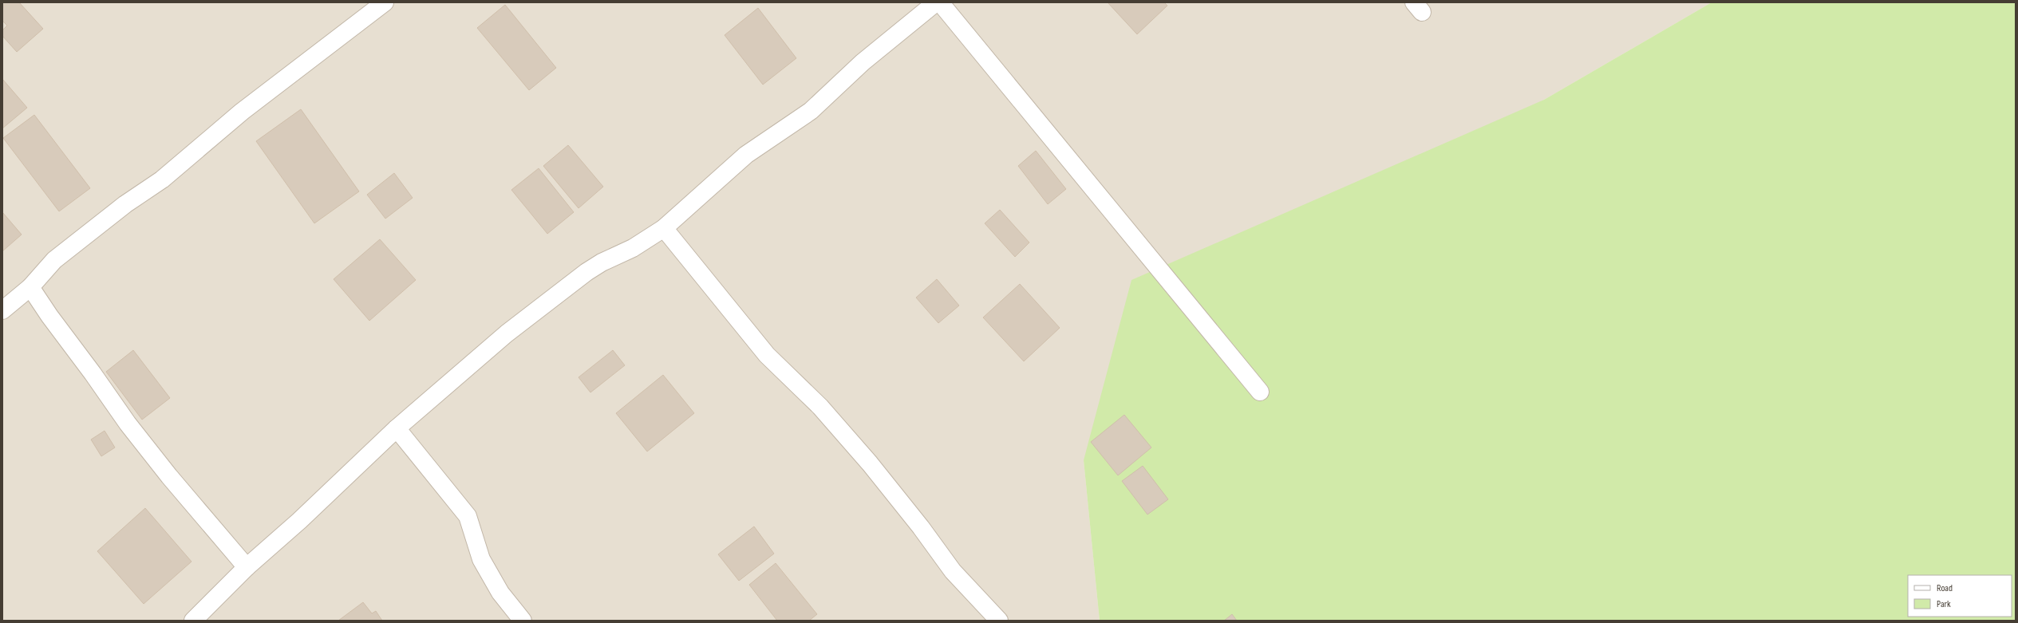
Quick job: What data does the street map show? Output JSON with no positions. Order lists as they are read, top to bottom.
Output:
{
  "legend": ["Road", "Park"]
}
